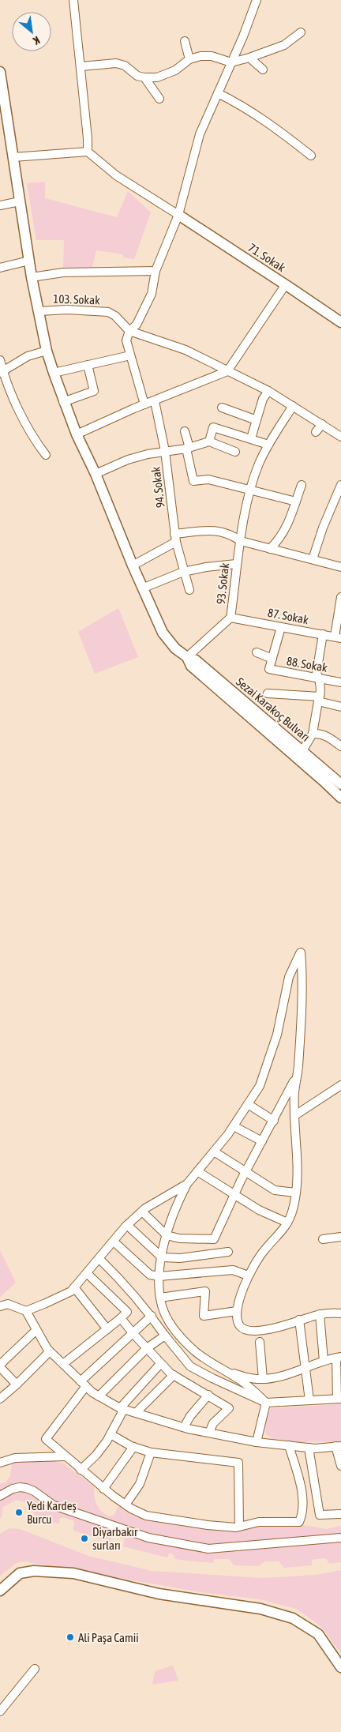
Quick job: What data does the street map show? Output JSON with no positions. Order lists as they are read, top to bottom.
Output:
{
  "streets": {
    "street": [
      "71. Sokak",
      "103. Sokak",
      "94. Sokak",
      "93. Sokak",
      "87. Sokak",
      "88. Sokak",
      "Sezai Karakoç Bulvarı"
    ]
  },
  "crossings": [
    ["93. Sokak", "87. Sokak"],
    ["93. Sokak", "Sezai Karakoç Bulvarı"]
  ],
  "places": ["Yedi Kardeş Burcu", "Diyarbakır surları", "Ali Paşa Camii"],
  "north": "bottom right"
}
